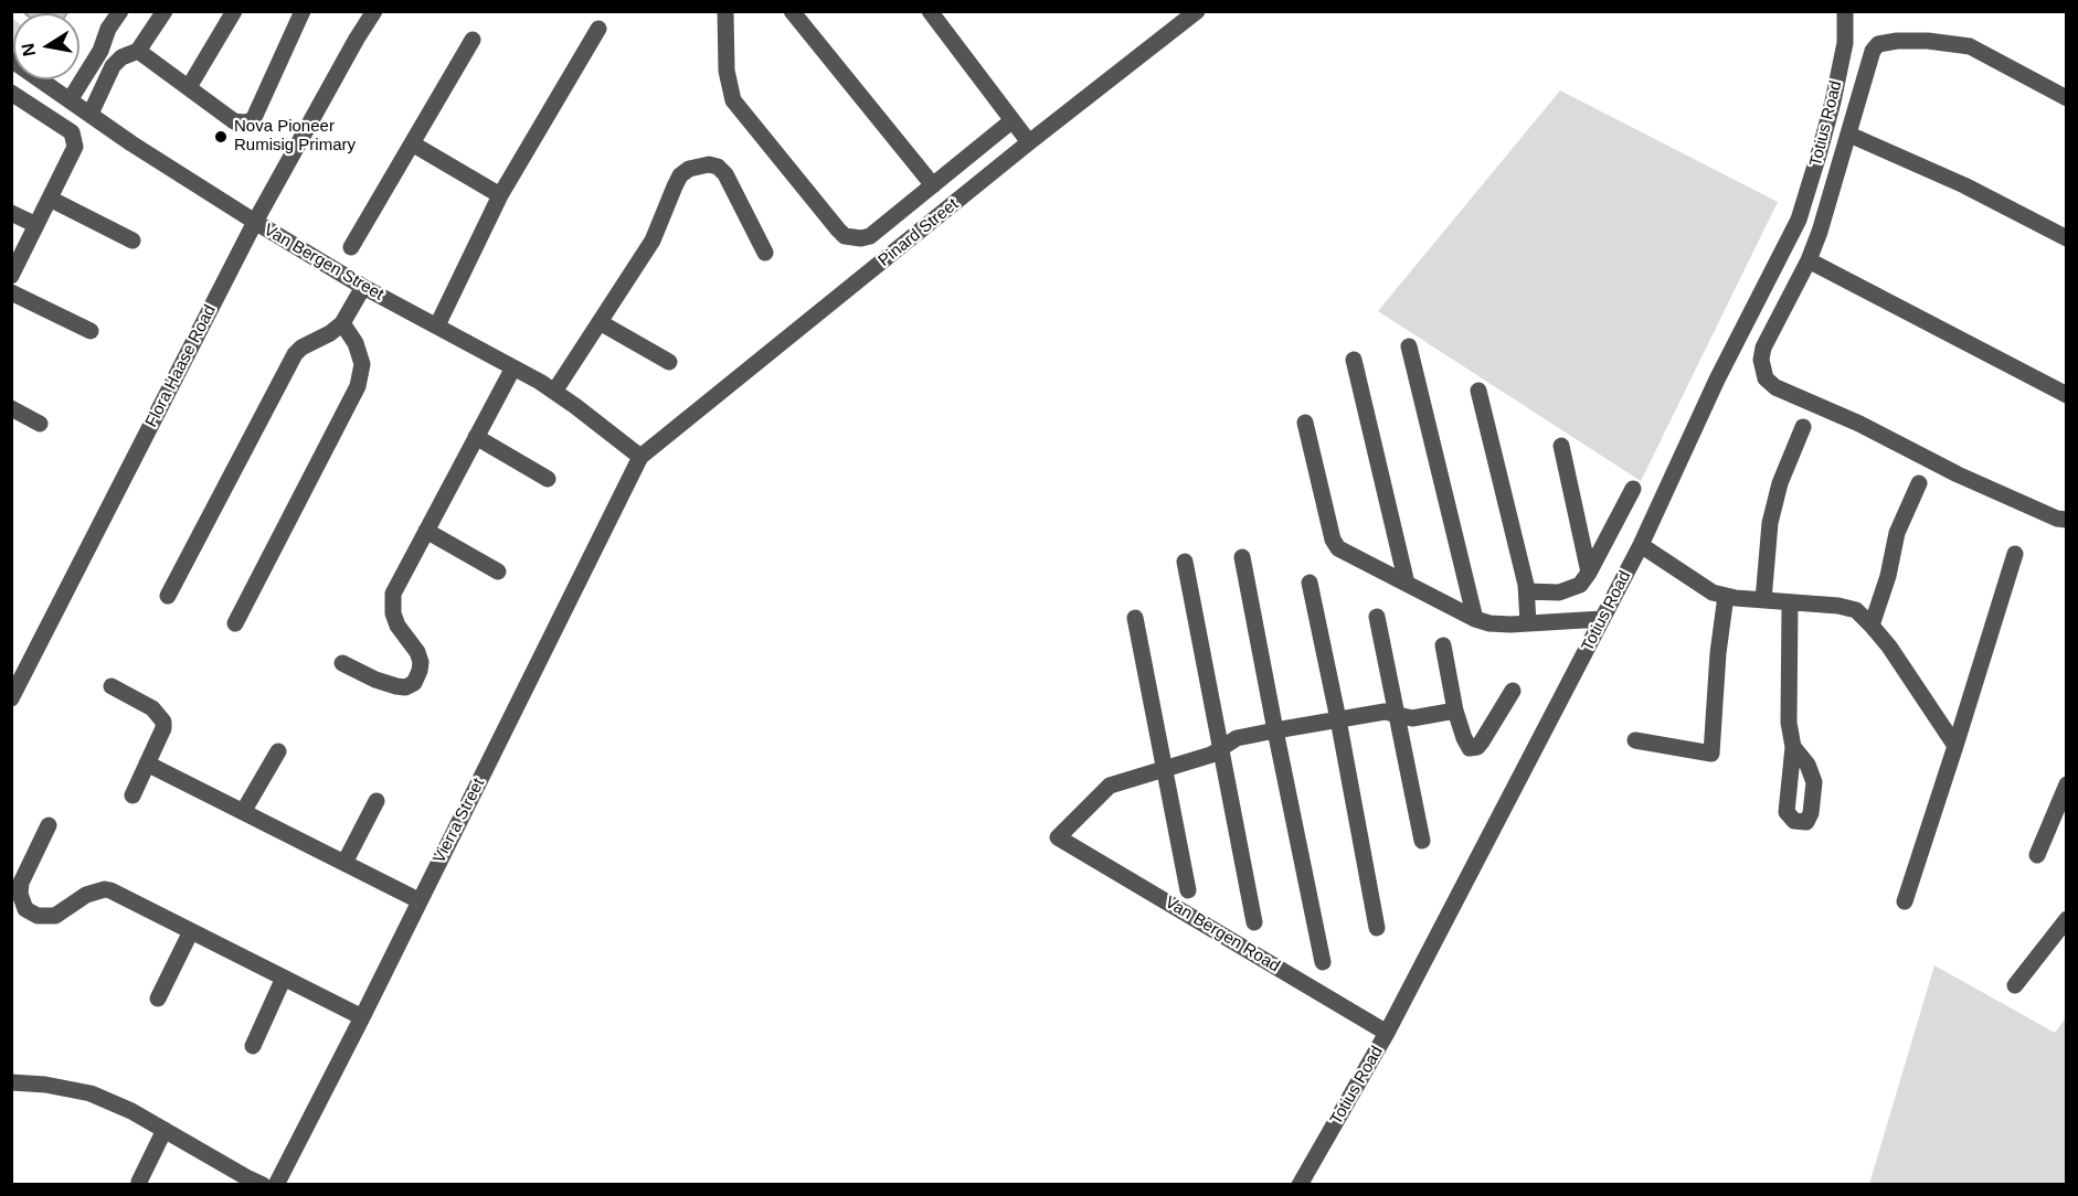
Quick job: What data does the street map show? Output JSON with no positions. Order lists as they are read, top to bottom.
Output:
{
  "streets": {
    "street": [
      "Totius Road",
      "Pinard Street",
      "Van Bergen Street",
      "Flora Haase Road",
      "Vierra Street",
      "Van Bergen Road"
    ]
  },
  "crossings": [
    ["Totius Road", "Van Bergen Road"],
    ["Pinard Street", "Van Bergen Street"],
    ["Pinard Street", "Vierra Street"],
    ["Van Bergen Street", "Flora Haase Road"],
    ["Van Bergen Street", "Vierra Street"]
  ],
  "places": ["Nova Pioneer Rumisig Primary"],
  "north": "left"
}
